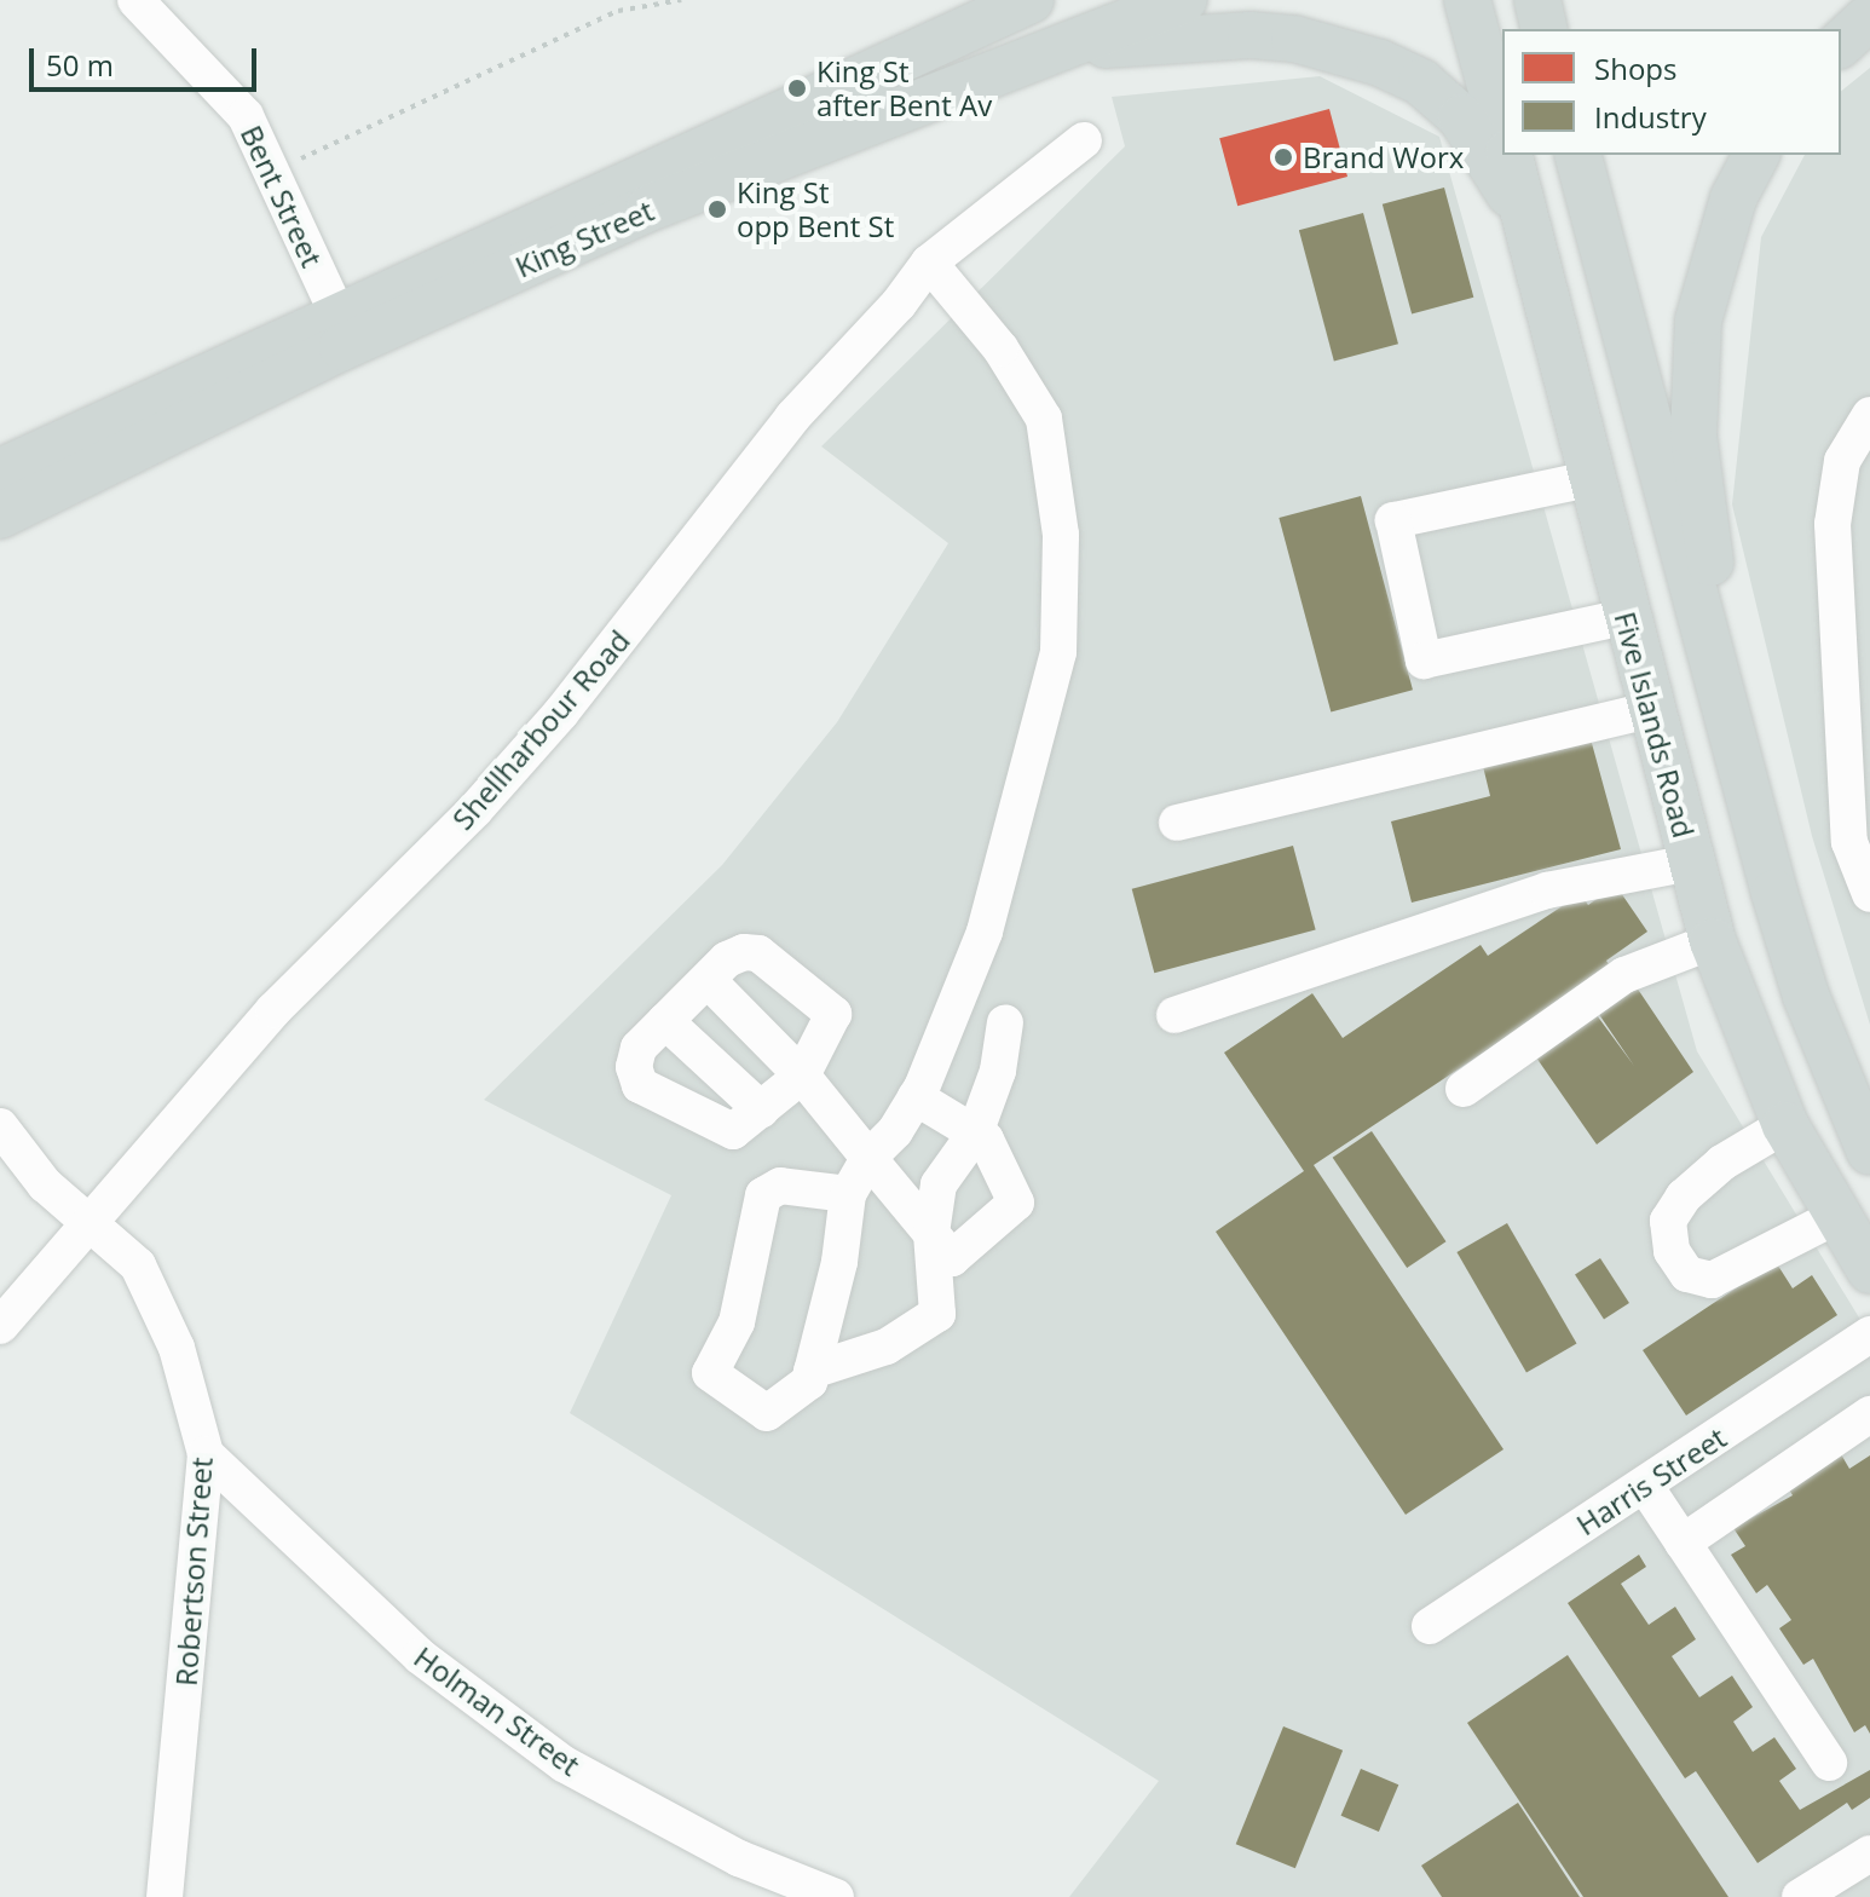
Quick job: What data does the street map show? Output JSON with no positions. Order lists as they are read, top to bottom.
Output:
{
  "streets": {
    "main road": ["King Street", "Five Islands Road"],
    "street": [
      "Bent Street",
      "Shellharbour Road",
      "Harris Street",
      "Robertson Street",
      "Holman Street"
    ]
  },
  "crossings": [
    ["Bent Street", "King Street"],
    ["Shellharbour Road", "Robertson Street"],
    ["Robertson Street", "Holman Street"]
  ],
  "places": ["King St after Bent Av", "Brand Worx", "King St opp Bent St"],
  "legend": ["Shops", "Industry"],
  "scale_bar": "50 m"
}
